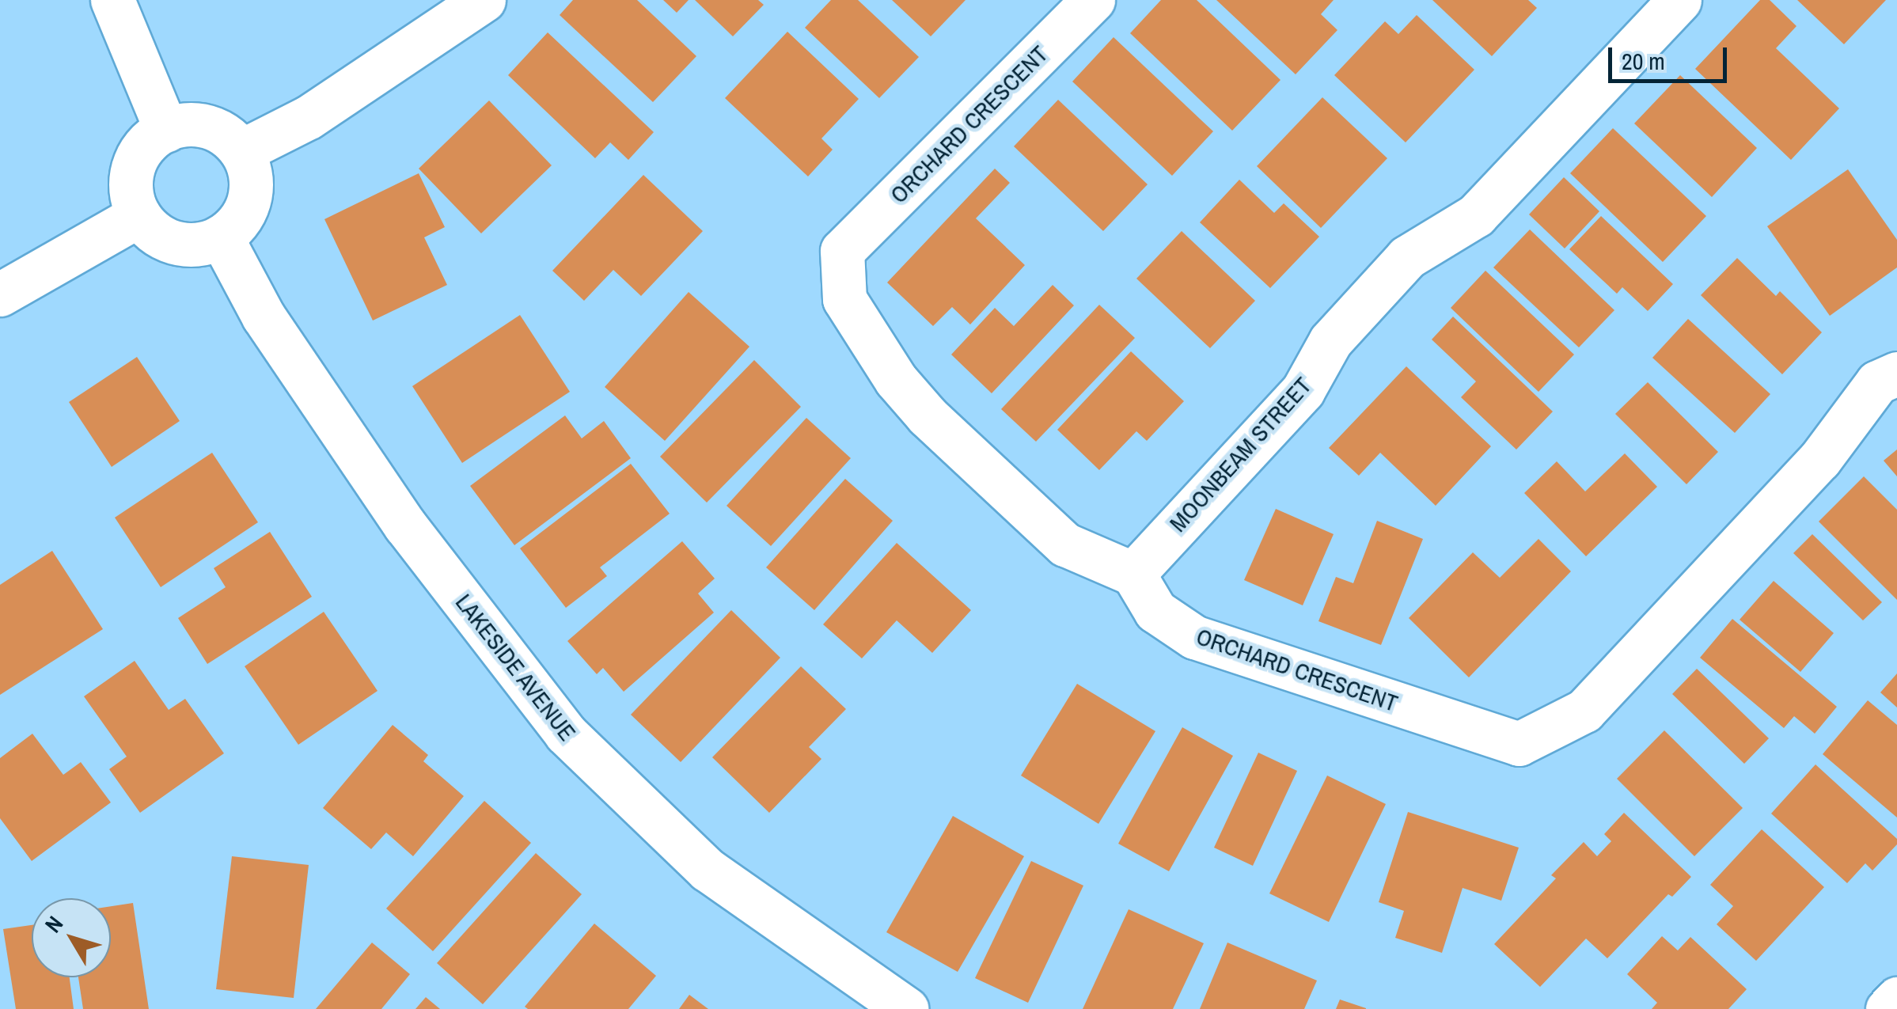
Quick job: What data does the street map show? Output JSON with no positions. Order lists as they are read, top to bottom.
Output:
{
  "streets": {
    "street": ["ORCHARD CRESCENT", "MOONBEAM STREET", "LAKESIDE AVENUE"]
  },
  "crossings": [
    ["ORCHARD CRESCENT", "MOONBEAM STREET"]
  ],
  "scale_bar": "20 m",
  "north": "top left"
}
